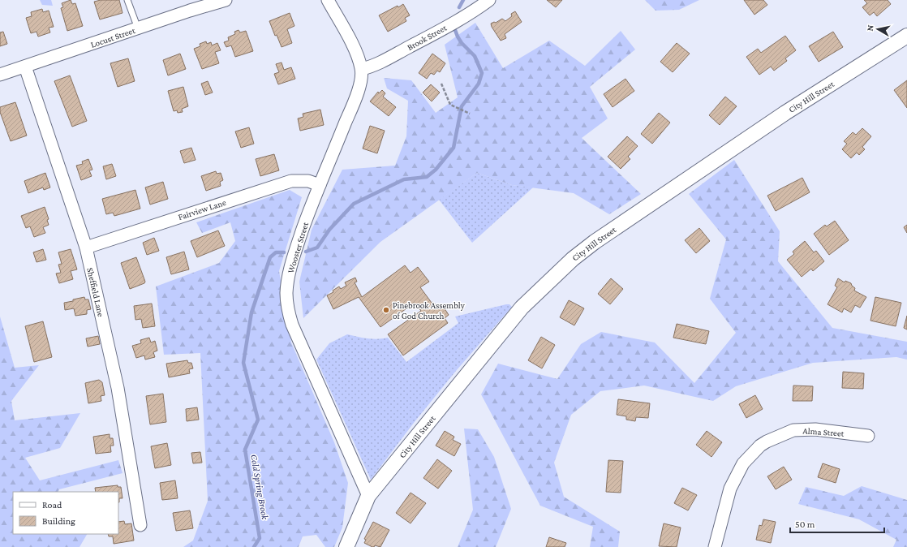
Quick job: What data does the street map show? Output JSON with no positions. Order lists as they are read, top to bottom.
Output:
{
  "streets": {
    "street": [
      "Locust Street",
      "Brook Street",
      "City Hill Street",
      "Fairview Lane",
      "Wooster Street",
      "Sheffield Lane",
      "Alma Street"
    ]
  },
  "crossings": [
    ["Locust Street", "Sheffield Lane"],
    ["Brook Street", "Wooster Street"],
    ["City Hill Street", "Wooster Street"],
    ["Fairview Lane", "Wooster Street"],
    ["Fairview Lane", "Sheffield Lane"]
  ],
  "water": ["Cold Spring Brook"],
  "places": ["Pinebrook Assembly of God Church"],
  "legend": ["Road", "Building"],
  "scale_bar": "50 m",
  "north": "left"
}
